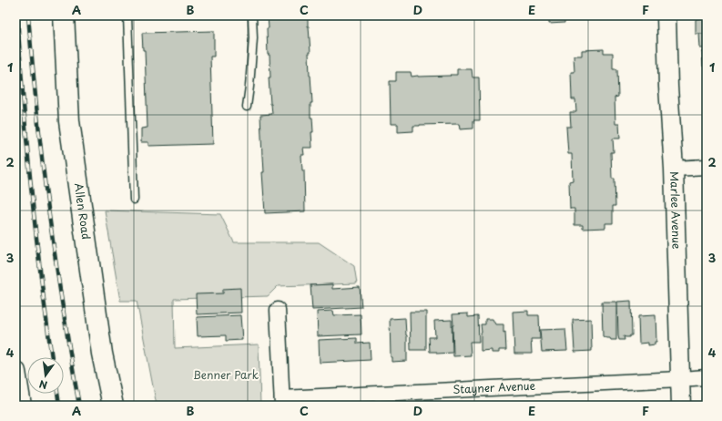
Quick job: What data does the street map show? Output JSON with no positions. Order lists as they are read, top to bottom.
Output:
{
  "streets": {
    "highway": ["Allen Road"],
    "street": ["Marlee Avenue", "Stayner Avenue"]
  },
  "crossings": [
    ["Marlee Avenue", "Stayner Avenue"]
  ],
  "parks": ["Benner Park"],
  "north": "bottom",
  "grid": {
    "columns": [
      "A",
      "B",
      "C",
      "D",
      "E",
      "F"
    ],
    "rows": [
      "1",
      "2",
      "3",
      "4"
    ]
  }
}
